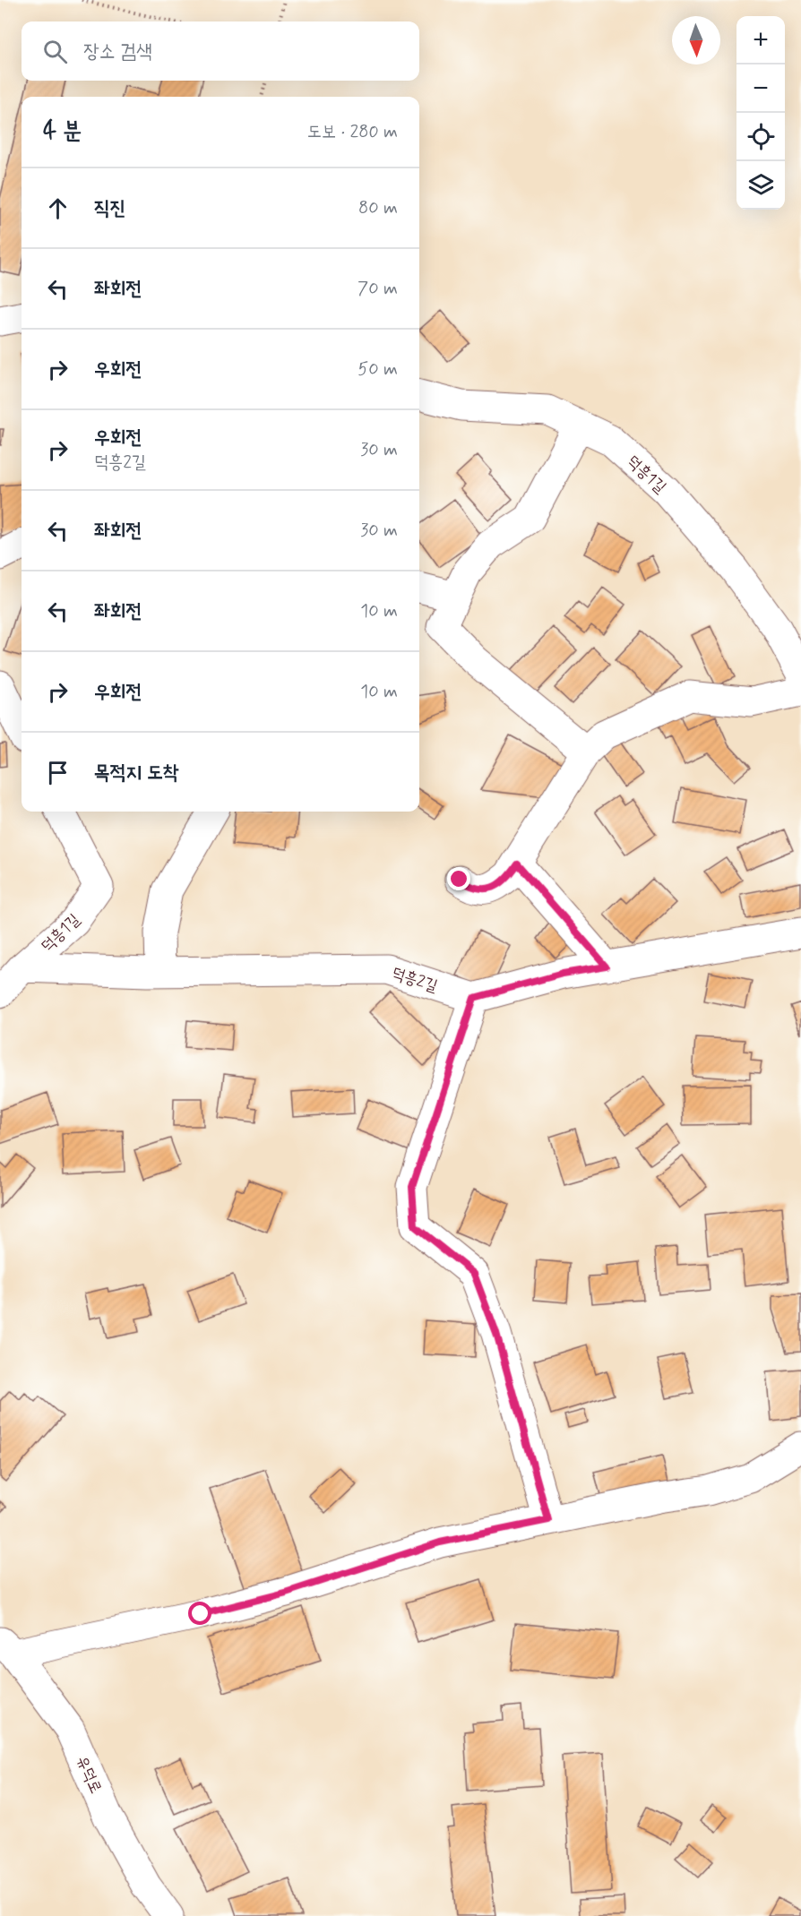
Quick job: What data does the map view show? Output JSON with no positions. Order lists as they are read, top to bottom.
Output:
{
  "streets": {
    "street": ["덕흥1길", "덕흥2길", "유덕로"]
  },
  "crossings": [
    ["덕흥1길", "덕흥2길"]
  ],
  "north": "bottom",
  "page": {
    "map_buttons": ["+", "−"],
    "search": "장소 검색",
    "heading": ["4 분", "도보 · 280 m"],
    "list": [
      ["직진", "80 m"],
      ["좌회전", "70 m"],
      ["우회전", "50 m"],
      ["우회전", "덕흥2길", "30 m"],
      ["좌회전", "30 m"],
      ["좌회전", "10 m"],
      ["우회전", "10 m"],
      "목적지 도착"
    ]
  }
}
